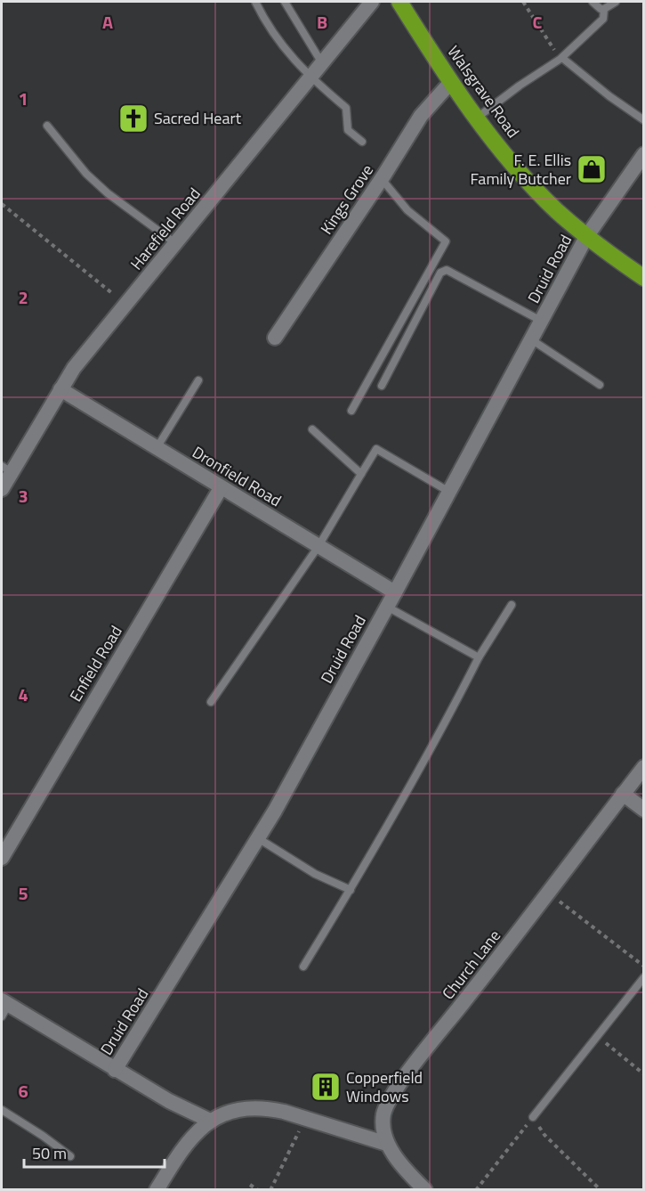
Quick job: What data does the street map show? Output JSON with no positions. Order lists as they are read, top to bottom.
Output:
{
  "streets": {
    "highway": ["Walsgrave Road"],
    "street": [
      "Kings Grove",
      "Harefield Road",
      "Druid Road",
      "Dronfield Road",
      "Enfield Road",
      "Church Lane"
    ]
  },
  "crossings": [
    ["Walsgrave Road", "Kings Grove"],
    ["Walsgrave Road", "Druid Road"],
    ["Harefield Road", "Dronfield Road"],
    ["Druid Road", "Dronfield Road"],
    ["Dronfield Road", "Enfield Road"]
  ],
  "places": {
    "church": ["Sacred Heart"],
    "shop": ["F. E. Ellis Family Butcher"],
    "building": ["Copperfield Windows"]
  },
  "scale_bar": "50 m",
  "grid": {
    "columns": ["A", "B", "C"],
    "rows": [
      "1",
      "2",
      "3",
      "4",
      "5",
      "6"
    ]
  }
}
